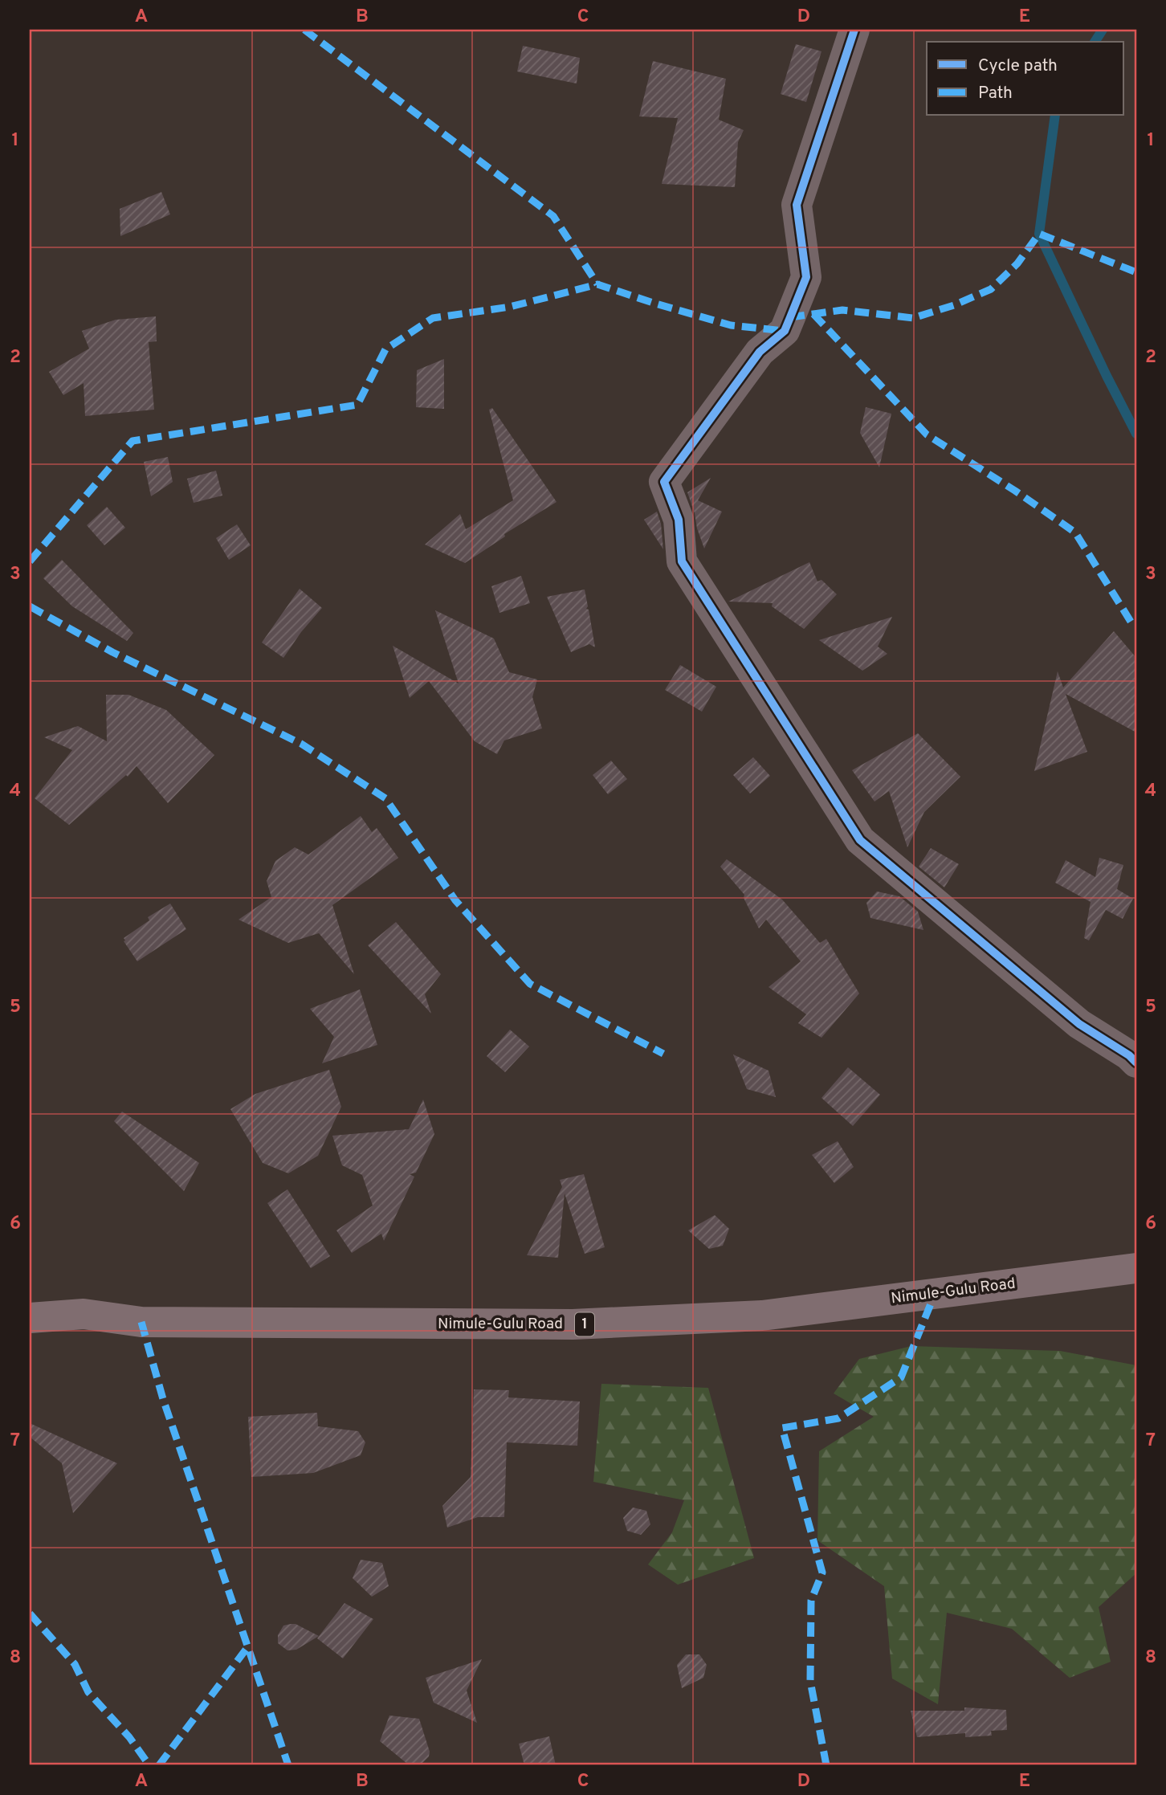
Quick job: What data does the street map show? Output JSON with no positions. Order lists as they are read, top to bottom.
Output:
{
  "streets": {
    "main road": ["Nimule-Gulu Road", "1"]
  },
  "legend": ["Cycle path", "Path"],
  "grid": {
    "columns": [
      "A",
      "B",
      "C",
      "D",
      "E"
    ],
    "rows": [
      "1",
      "2",
      "3",
      "4",
      "5",
      "6",
      "7",
      "8"
    ]
  }
}
